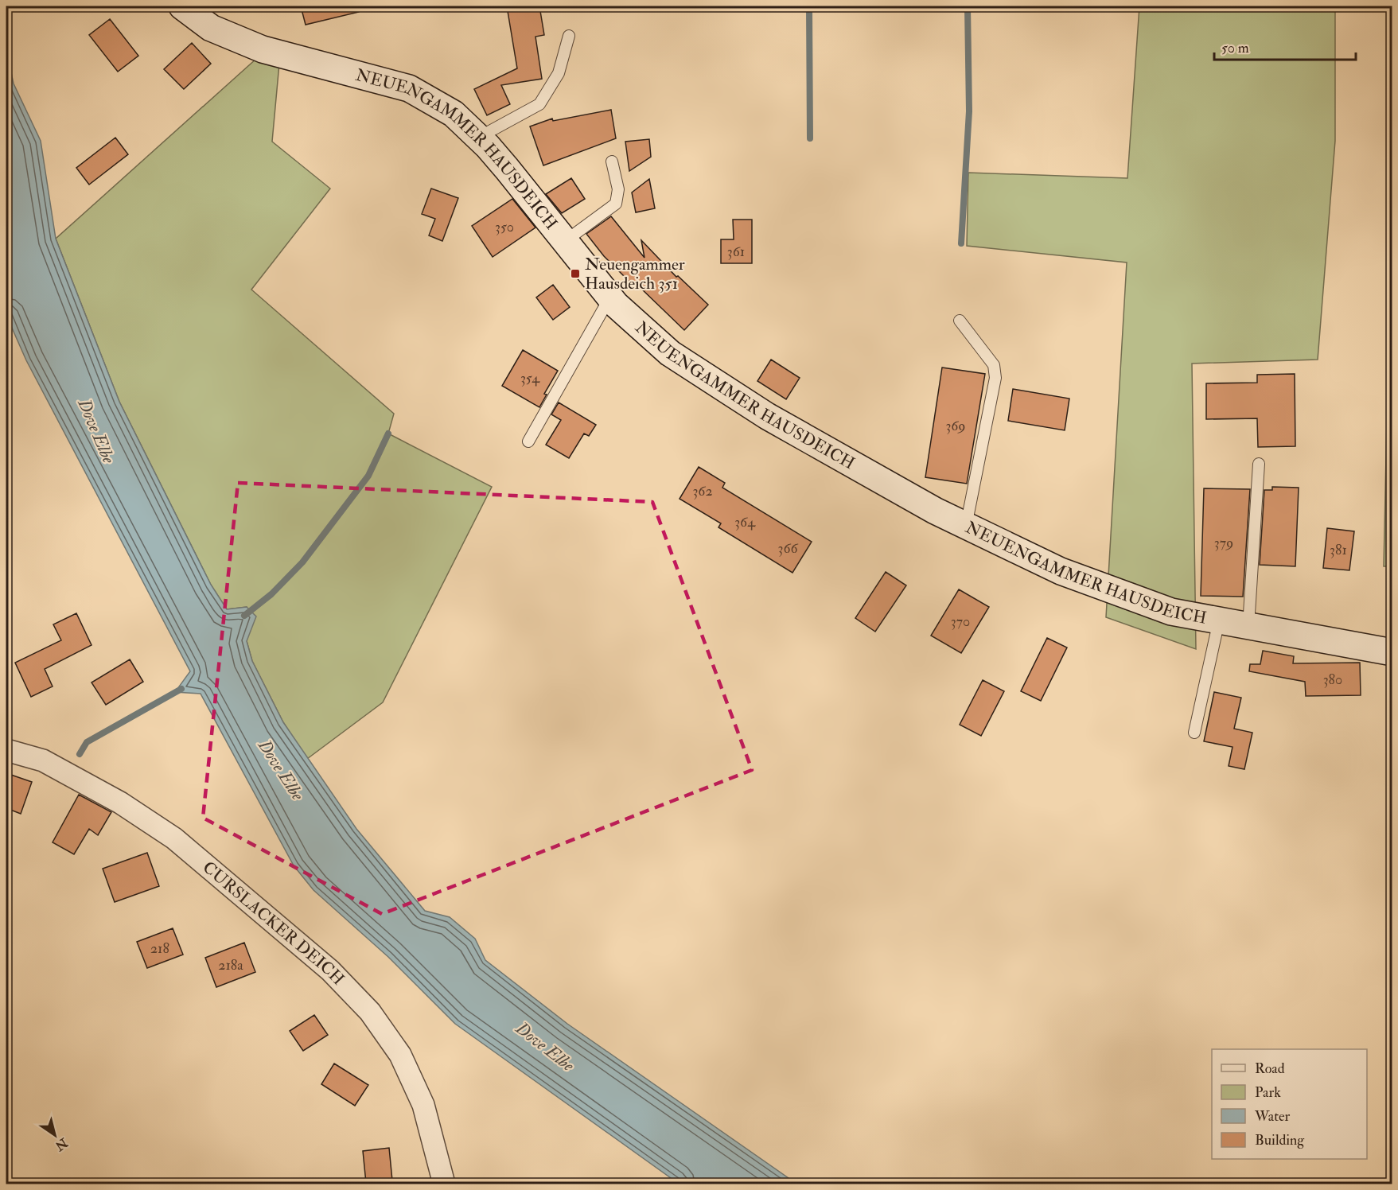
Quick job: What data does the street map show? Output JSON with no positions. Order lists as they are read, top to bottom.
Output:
{
  "streets": {
    "street": ["NEUENGAMMER HAUSDEICH", "CURSLACKER DEICH"]
  },
  "water": ["Dove Elbe"],
  "places": {
    "transit": ["Neuengammer Hausdeich 351"]
  },
  "house_numbers": [
    "350",
    "361",
    "354",
    "369",
    "362",
    "364",
    "379",
    "366",
    "381",
    "370",
    "380",
    "218",
    "218a"
  ],
  "legend": [
    "Road",
    "Park",
    "Water",
    "Building"
  ],
  "scale_bar": "50 m",
  "north": "bottom right"
}
